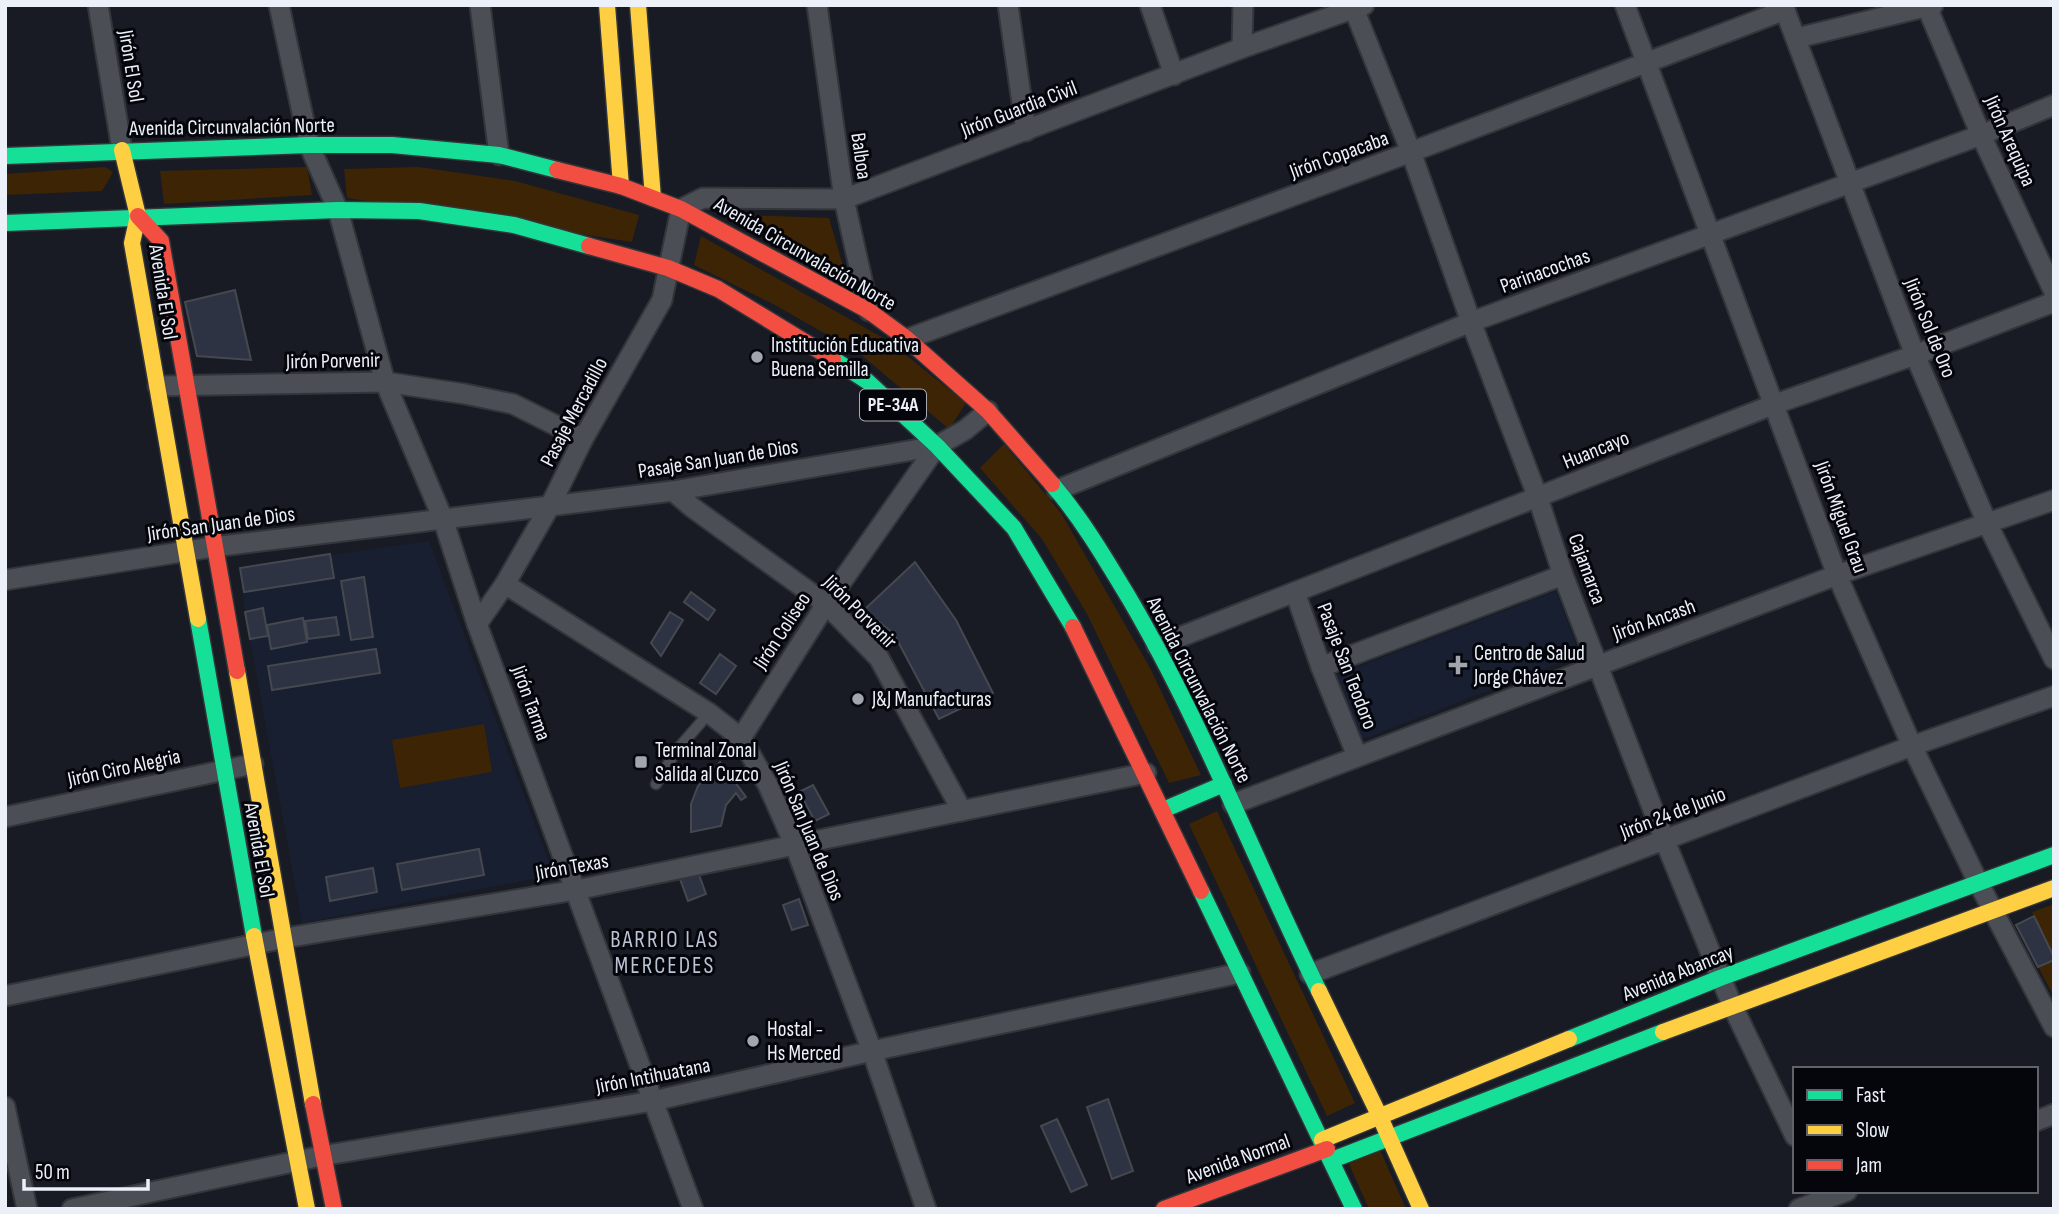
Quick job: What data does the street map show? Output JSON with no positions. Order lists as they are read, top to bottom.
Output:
{
  "streets": {
    "main road": [
      "Jirón El Sol",
      "Avenida Circunvalación Norte",
      "Avenida El Sol",
      "PE-34A",
      "Avenida Abancay",
      "Avenida Normal"
    ],
    "street": [
      "Jirón Guardia Civil",
      "Jirón Arequipa",
      "Jirón Copacaba",
      "Balboa",
      "Parinacochas",
      "Jirón Sol de Oro",
      "Jirón Porvenir",
      "Pasaje Mercadillo",
      "Huancayo",
      "Pasaje San Juan de Dios",
      "Jirón Miguel Grau",
      "Jirón San Juan de Dios",
      "Cajamarca",
      "Jirón Ancash",
      "Jirón Coliseo",
      "Pasaje San Teodoro",
      "Jirón Tarma",
      "Jirón Ciro Alegria",
      "Jirón 24 de Junio",
      "Jirón Texas",
      "Jirón Intihuatana"
    ]
  },
  "crossings": [
    ["Jirón El Sol", "Avenida Circunvalación Norte"],
    ["Jirón El Sol", "Avenida El Sol"],
    ["Jirón El Sol", "PE-34A"],
    ["Jirón Guardia Civil", "Avenida Circunvalación Norte"],
    ["Jirón Guardia Civil", "Balboa"],
    ["Jirón Guardia Civil", "Pasaje Mercadillo"],
    ["Jirón Guardia Civil", "Cajamarca"],
    ["Avenida Circunvalación Norte", "Jirón Copacaba"],
    ["Avenida Circunvalación Norte", "Balboa"],
    ["Avenida Circunvalación Norte", "Parinacochas"],
    ["Avenida Circunvalación Norte", "Pasaje Mercadillo"],
    ["Avenida Circunvalación Norte", "Huancayo"],
    ["Avenida Circunvalación Norte", "Pasaje San Juan de Dios"],
    ["Avenida Circunvalación Norte", "Jirón Ancash"],
    ["Avenida Circunvalación Norte", "Jirón Tarma"],
    ["Avenida Circunvalación Norte", "Jirón 24 de Junio"],
    ["Avenida Circunvalación Norte", "Avenida Abancay"],
    ["Jirón Arequipa", "Parinacochas"],
    ["Jirón Copacaba", "Jirón Sol de Oro"],
    ["Jirón Copacaba", "Jirón Miguel Grau"],
    ["Jirón Copacaba", "Cajamarca"],
    ["Parinacochas", "Jirón Sol de Oro"],
    ["Parinacochas", "Jirón Miguel Grau"],
    ["Parinacochas", "Cajamarca"],
    ["Avenida El Sol", "Jirón Porvenir"],
    ["Avenida El Sol", "PE-34A"],
    ["Avenida El Sol", "Jirón San Juan de Dios"],
    ["Avenida El Sol", "Jirón Ciro Alegria"],
    ["Avenida El Sol", "Jirón Texas"],
    ["Avenida El Sol", "Jirón Intihuatana"],
    ["Jirón Sol de Oro", "Huancayo"],
    ["Jirón Sol de Oro", "Jirón Ancash"],
    ["Jirón Porvenir", "Pasaje Mercadillo"],
    ["Jirón Porvenir", "Pasaje San Juan de Dios"],
    ["Jirón Porvenir", "Jirón Coliseo"],
    ["Jirón Porvenir", "Jirón Tarma"],
    ["Jirón Porvenir", "Jirón Texas"],
    ["PE-34A", "Pasaje Mercadillo"],
    ["PE-34A", "Pasaje San Juan de Dios"],
    ["PE-34A", "Jirón Coliseo"],
    ["PE-34A", "Jirón Tarma"],
    ["PE-34A", "Jirón Texas"],
    ["PE-34A", "Avenida Abancay"],
    ["PE-34A", "Jirón Intihuatana"],
    ["PE-34A", "Avenida Normal"],
    ["Pasaje Mercadillo", "Pasaje San Juan de Dios"],
    ["Pasaje Mercadillo", "Jirón San Juan de Dios"],
    ["Pasaje Mercadillo", "Jirón Tarma"],
    ["Huancayo", "Jirón Miguel Grau"],
    ["Huancayo", "Cajamarca"],
    ["Huancayo", "Pasaje San Teodoro"],
    ["Pasaje San Juan de Dios", "Jirón San Juan de Dios"],
    ["Pasaje San Juan de Dios", "Jirón Coliseo"],
    ["Pasaje San Juan de Dios", "Jirón Tarma"],
    ["Jirón Miguel Grau", "Jirón Ancash"],
    ["Jirón Miguel Grau", "Jirón 24 de Junio"],
    ["Jirón Miguel Grau", "Avenida Abancay"],
    ["Jirón San Juan de Dios", "Jirón Coliseo"],
    ["Jirón San Juan de Dios", "Jirón Tarma"],
    ["Jirón San Juan de Dios", "Jirón Texas"],
    ["Jirón San Juan de Dios", "Jirón Intihuatana"],
    ["Cajamarca", "Jirón Ancash"],
    ["Cajamarca", "Jirón 24 de Junio"],
    ["Cajamarca", "Avenida Abancay"],
    ["Jirón Ancash", "Pasaje San Teodoro"],
    ["Jirón Tarma", "Jirón Texas"],
    ["Jirón Tarma", "Jirón Intihuatana"],
    ["Avenida Abancay", "Avenida Normal"]
  ],
  "districts": ["BARRIO LAS MERCEDES"],
  "places": {
    "other": ["Institución Educativa Buena Semilla", "J&J Manufacturas", "Hostal - Hs Merced"],
    "health": ["Centro de Salud Jorge Chávez"],
    "transit": ["Terminal Zonal Salida al Cuzco"]
  },
  "legend": ["Fast", "Slow", "Jam"],
  "scale_bar": "50 m"
}
